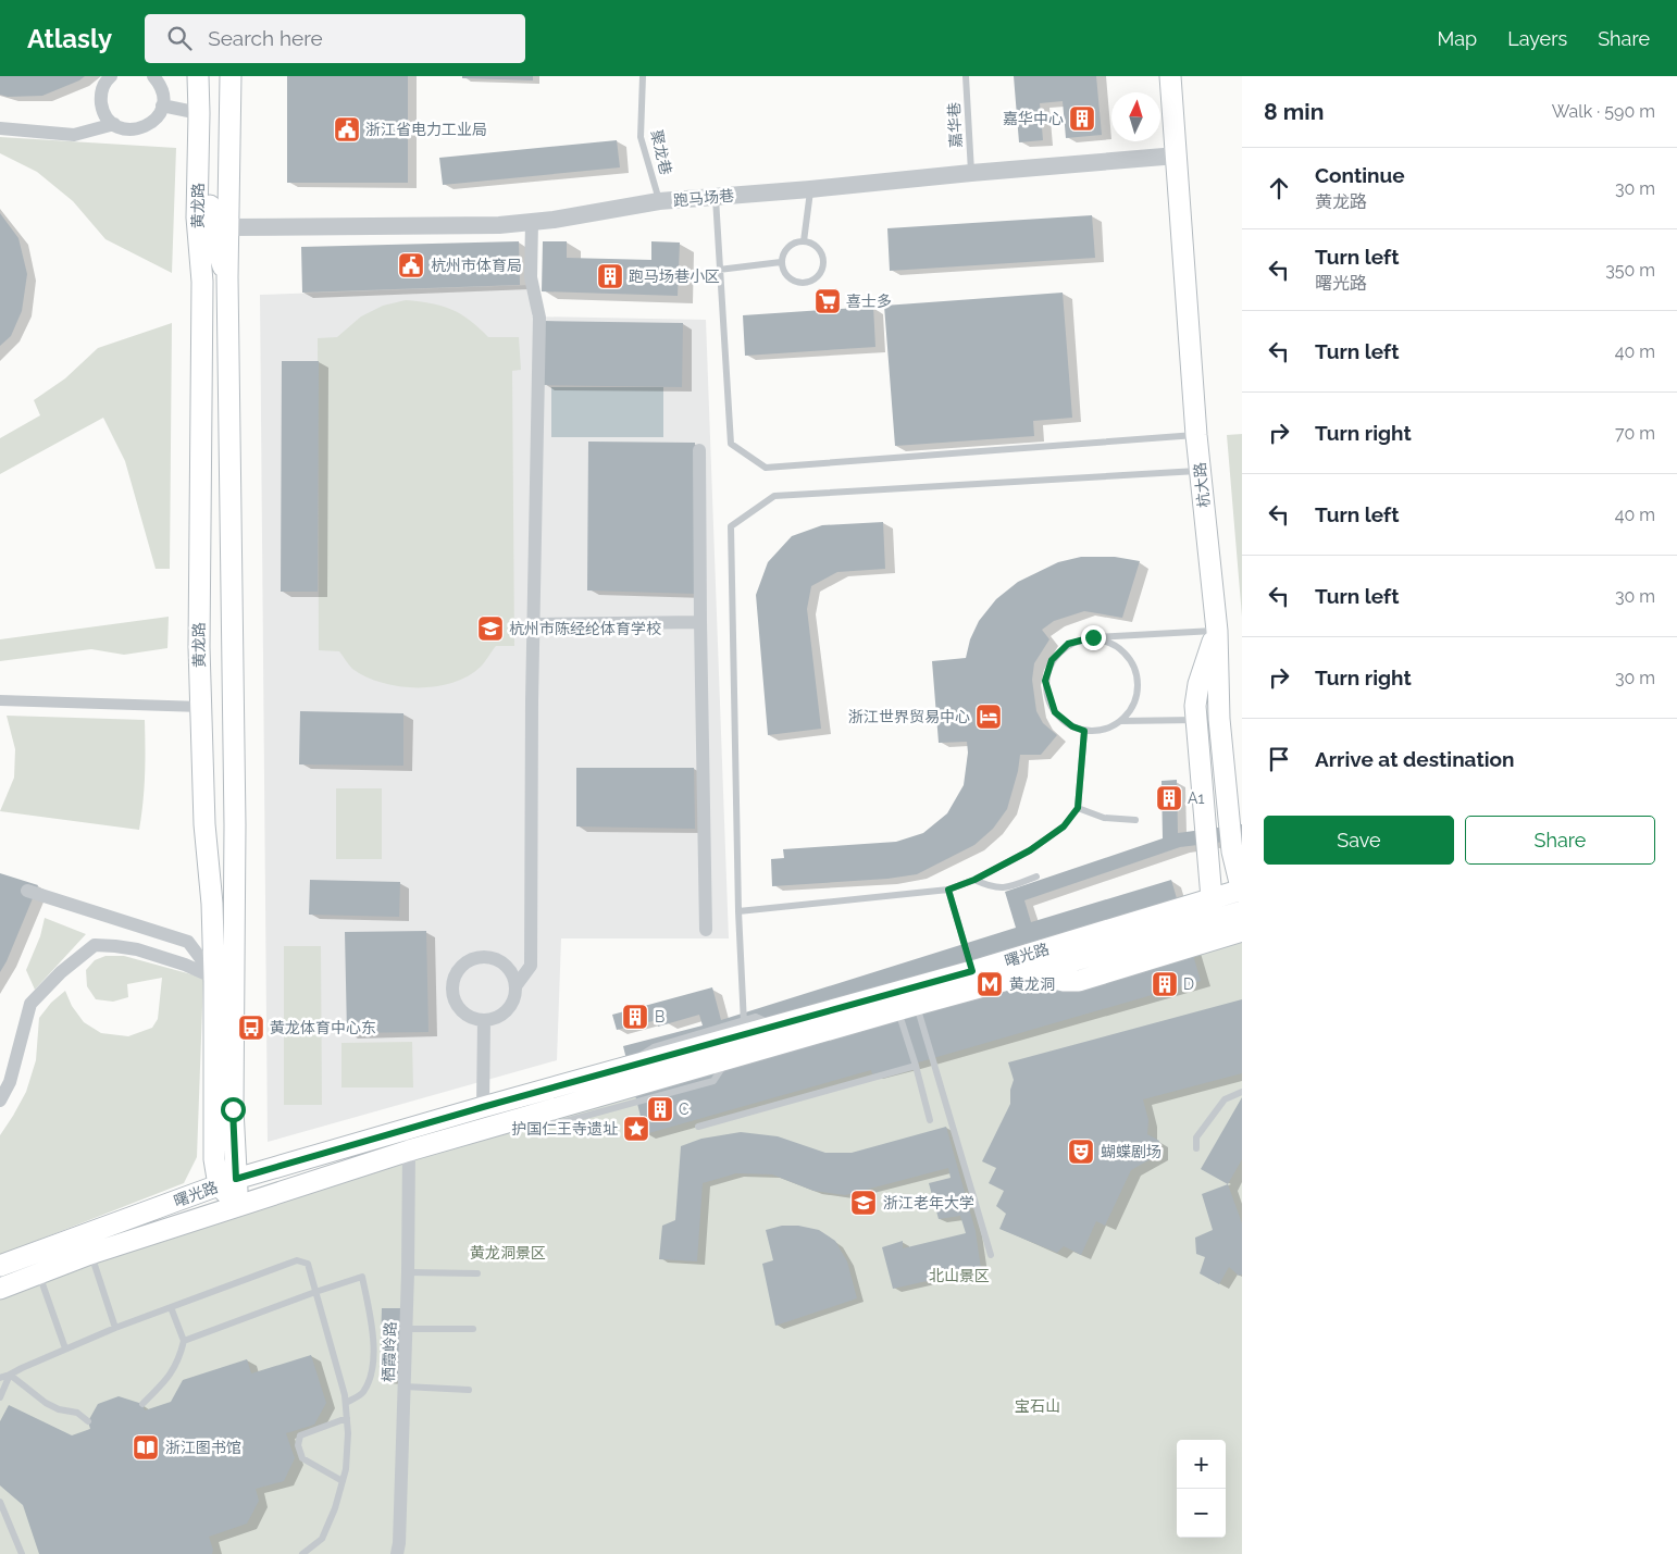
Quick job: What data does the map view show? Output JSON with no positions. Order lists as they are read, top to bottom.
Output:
{
  "streets": {
    "main road": ["黄龙路", "杭大路", "曙光路"],
    "street": ["跑马场巷", "栖霞岭路"],
    "lane": ["嘉华巷", "聚龙巷"]
  },
  "crossings": [
    ["嘉华巷", "跑马场巷"],
    ["聚龙巷", "跑马场巷"],
    ["跑马场巷", "黄龙路"],
    ["跑马场巷", "杭大路"],
    ["黄龙路", "曙光路"],
    ["杭大路", "曙光路"],
    ["曙光路", "栖霞岭路"]
  ],
  "parks": ["黄龙洞景区", "北山景区", "宝石山"],
  "places": {
    "building": [
      "嘉华中心",
      "跑马场巷小区",
      "A1",
      "D",
      "B",
      "C"
    ],
    "public building": ["浙江省电力工业局", "杭州市体育局"],
    "supermarket": ["喜士多"],
    "school or university": ["杭州市陈经纶体育学校", "浙江老年大学"],
    "hotel": ["浙江世界贸易中心"],
    "metro station": ["黄龙洞"],
    "bus stop": ["黄龙体育中心东"],
    "place": ["护国仁王寺遗址"],
    "theatre": ["蝴蝶剧场"],
    "library": ["浙江图书馆"]
  },
  "north": "top",
  "page": {
    "header": "Atlasly",
    "search": "Search here",
    "nav": ["Map", "Layers", "Share"],
    "heading": ["8 min", "Walk · 590 m"],
    "list": [
      ["Continue", "黄龙路", "30 m"],
      ["Turn left", "曙光路", "350 m"],
      ["Turn left", "40 m"],
      ["Turn right", "70 m"],
      ["Turn left", "40 m"],
      ["Turn left", "30 m"],
      ["Turn right", "30 m"],
      "Arrive at destination"
    ],
    "buttons": ["Save", "Share"],
    "map_buttons": ["+", "−"]
  }
}
